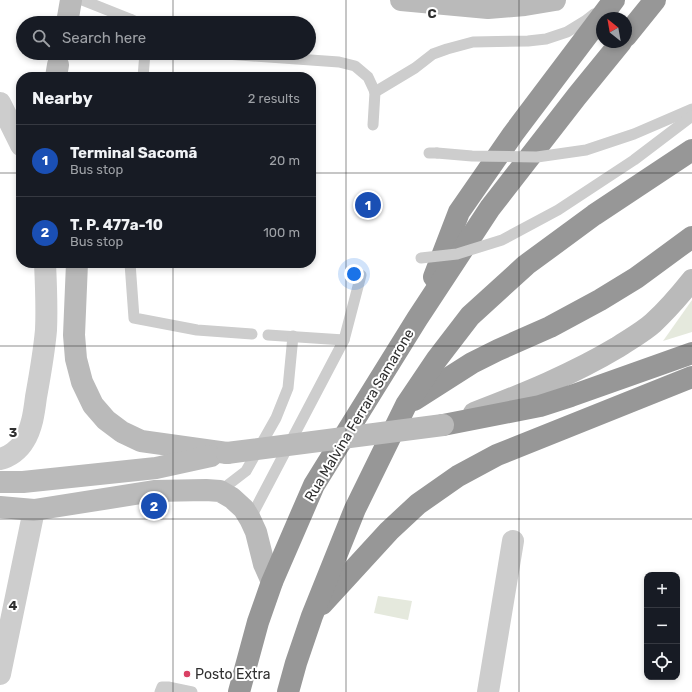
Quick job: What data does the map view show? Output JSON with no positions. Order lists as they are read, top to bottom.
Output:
{
  "streets": {
    "highway": ["Rua Malvina Ferrara Samarone"]
  },
  "places": ["Posto Extra"],
  "north": "top left",
  "page": {
    "search": "Search here",
    "heading": ["Nearby", "2 results"],
    "list": [
      {
        "mark": "1",
        "name": "Terminal Sacomã",
        "note": "Bus stop",
        "value": "20 m"
      },
      {
        "mark": "2",
        "name": "T. P. 477a-10",
        "note": "Bus stop",
        "value": "100 m"
      }
    ],
    "pins": ["1", "2"],
    "map_buttons": ["+", "−"]
  },
  "grid": {
    "columns": ["C"],
    "rows": ["3", "4"]
  }
}
